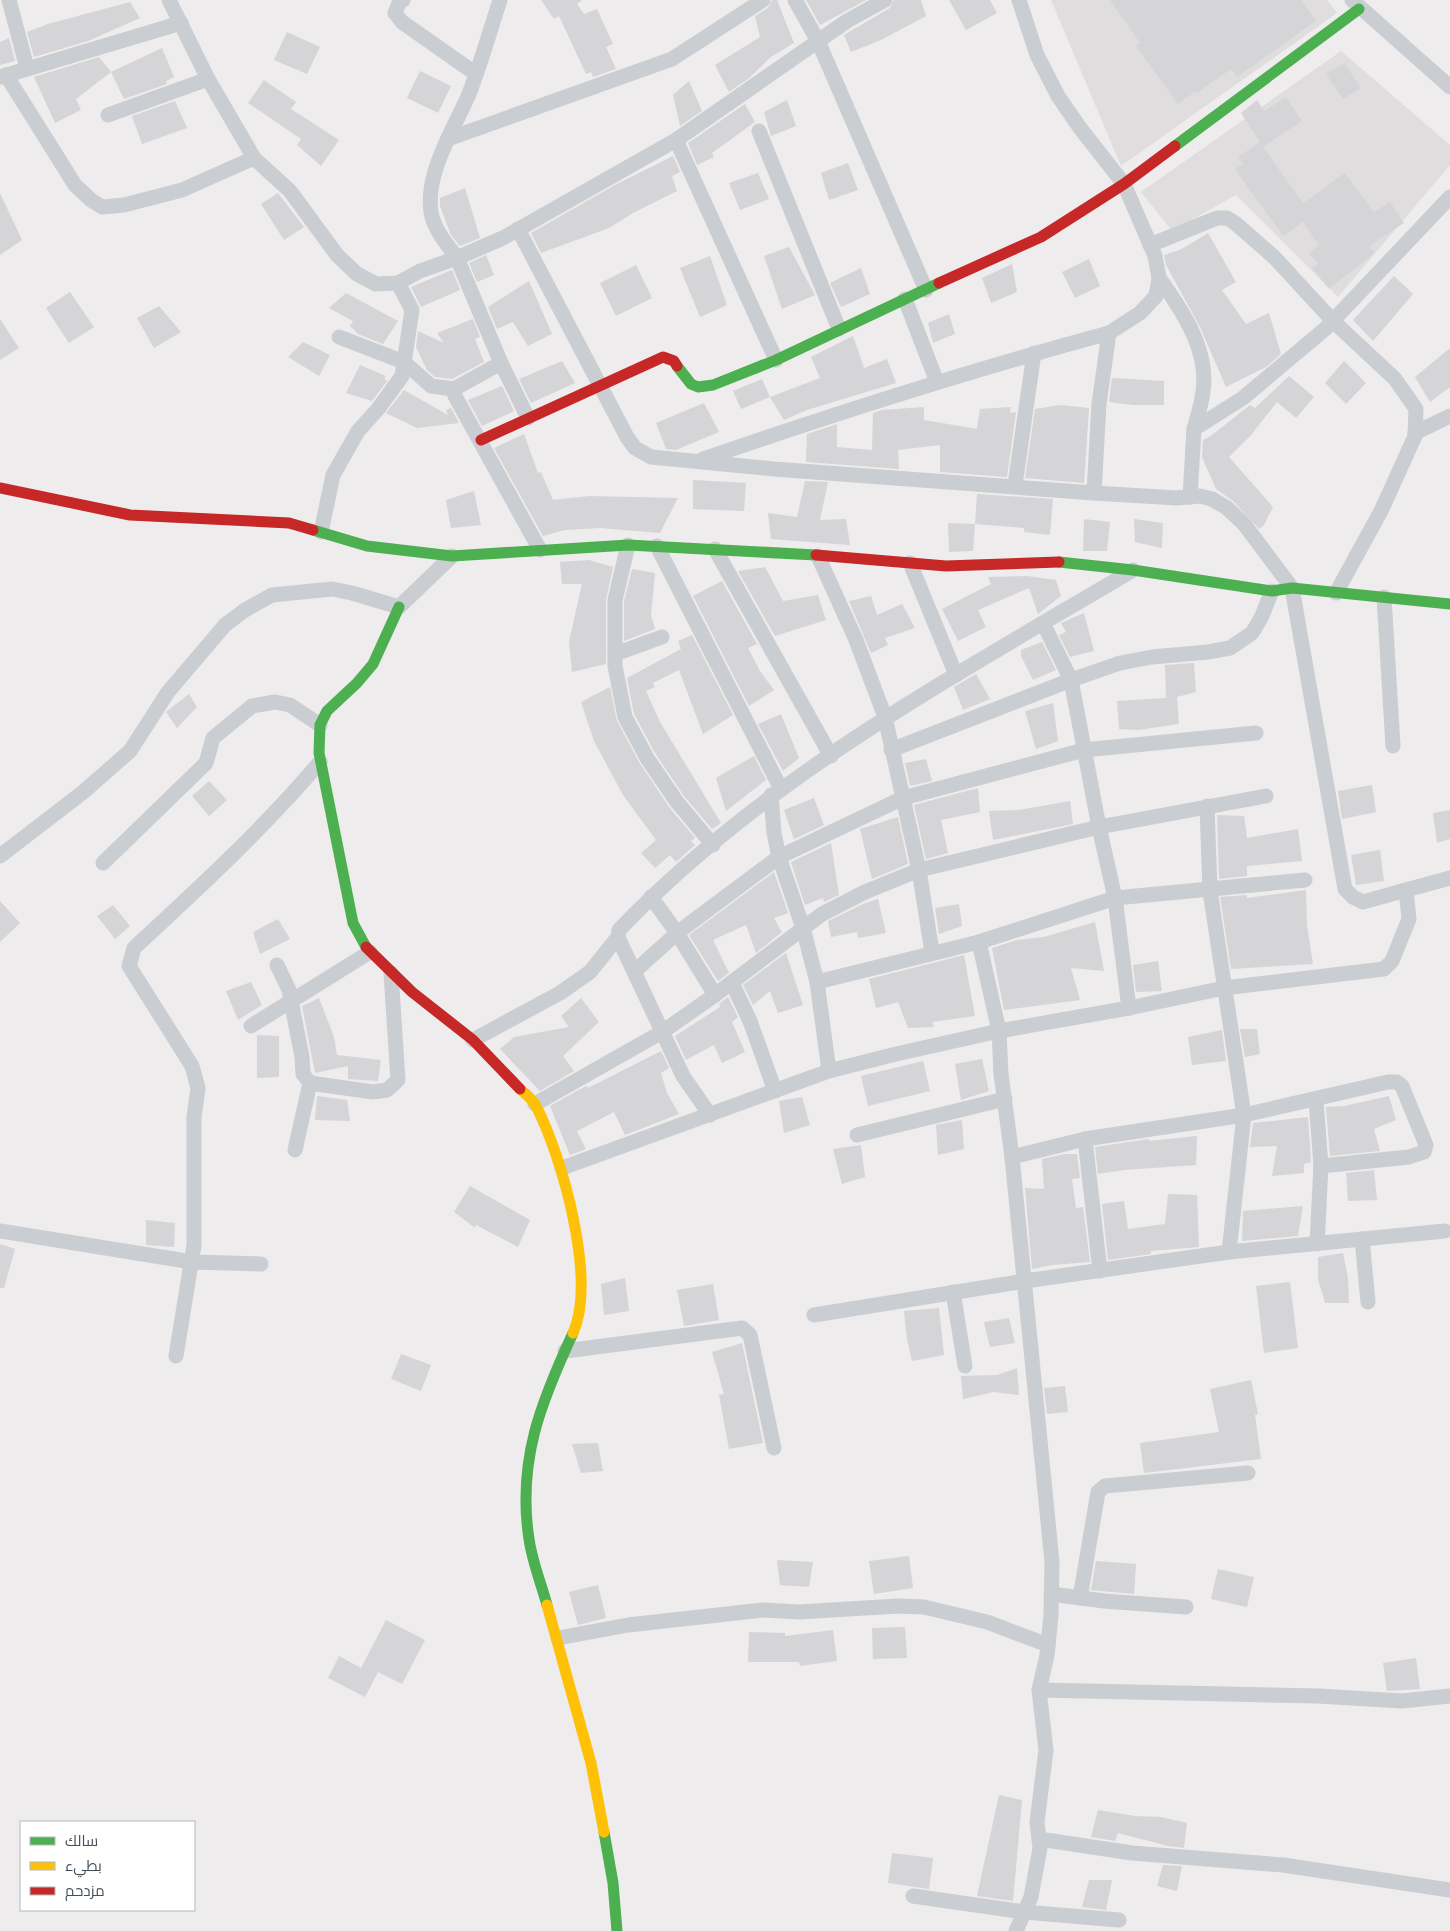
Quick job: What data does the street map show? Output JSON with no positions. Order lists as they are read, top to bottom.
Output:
{
  "legend": ["سالك", "بطيء", "مزدحم"]
}
